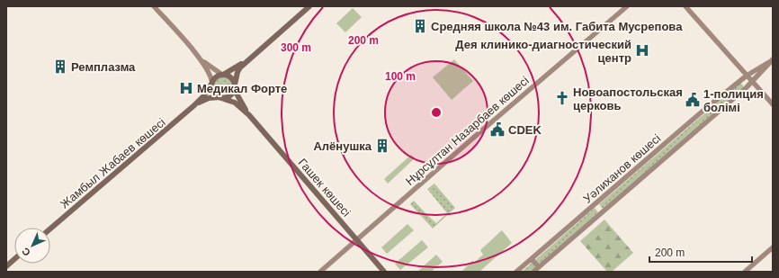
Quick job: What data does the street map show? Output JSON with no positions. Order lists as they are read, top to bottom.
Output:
{
  "streets": {
    "main road": [
      "Нұрсұлтан Назарбаев көшесі",
      "Жамбыл Жабаев көшесі",
      "Уәлиханов көшесі",
      "Гашек көшесі"
    ]
  },
  "crossings": [
    ["Нұрсұлтан Назарбаев көшесі", "Гашек көшесі"]
  ],
  "places": {
    "building": ["Средняя школа №43 им. Габита Мусрепова", "Ремплазма", "Алёнушка"],
    "hospital": ["Дея клинико-диагностический центр", "Медикал Форте"],
    "church": ["Новоапостольская церковь"],
    "public building": ["1-полиция болiмi", "CDEK"]
  },
  "scale_bar": "200 m",
  "north": "bottom left",
  "rings": ["200 m", "300 m", "100 m"]
}
